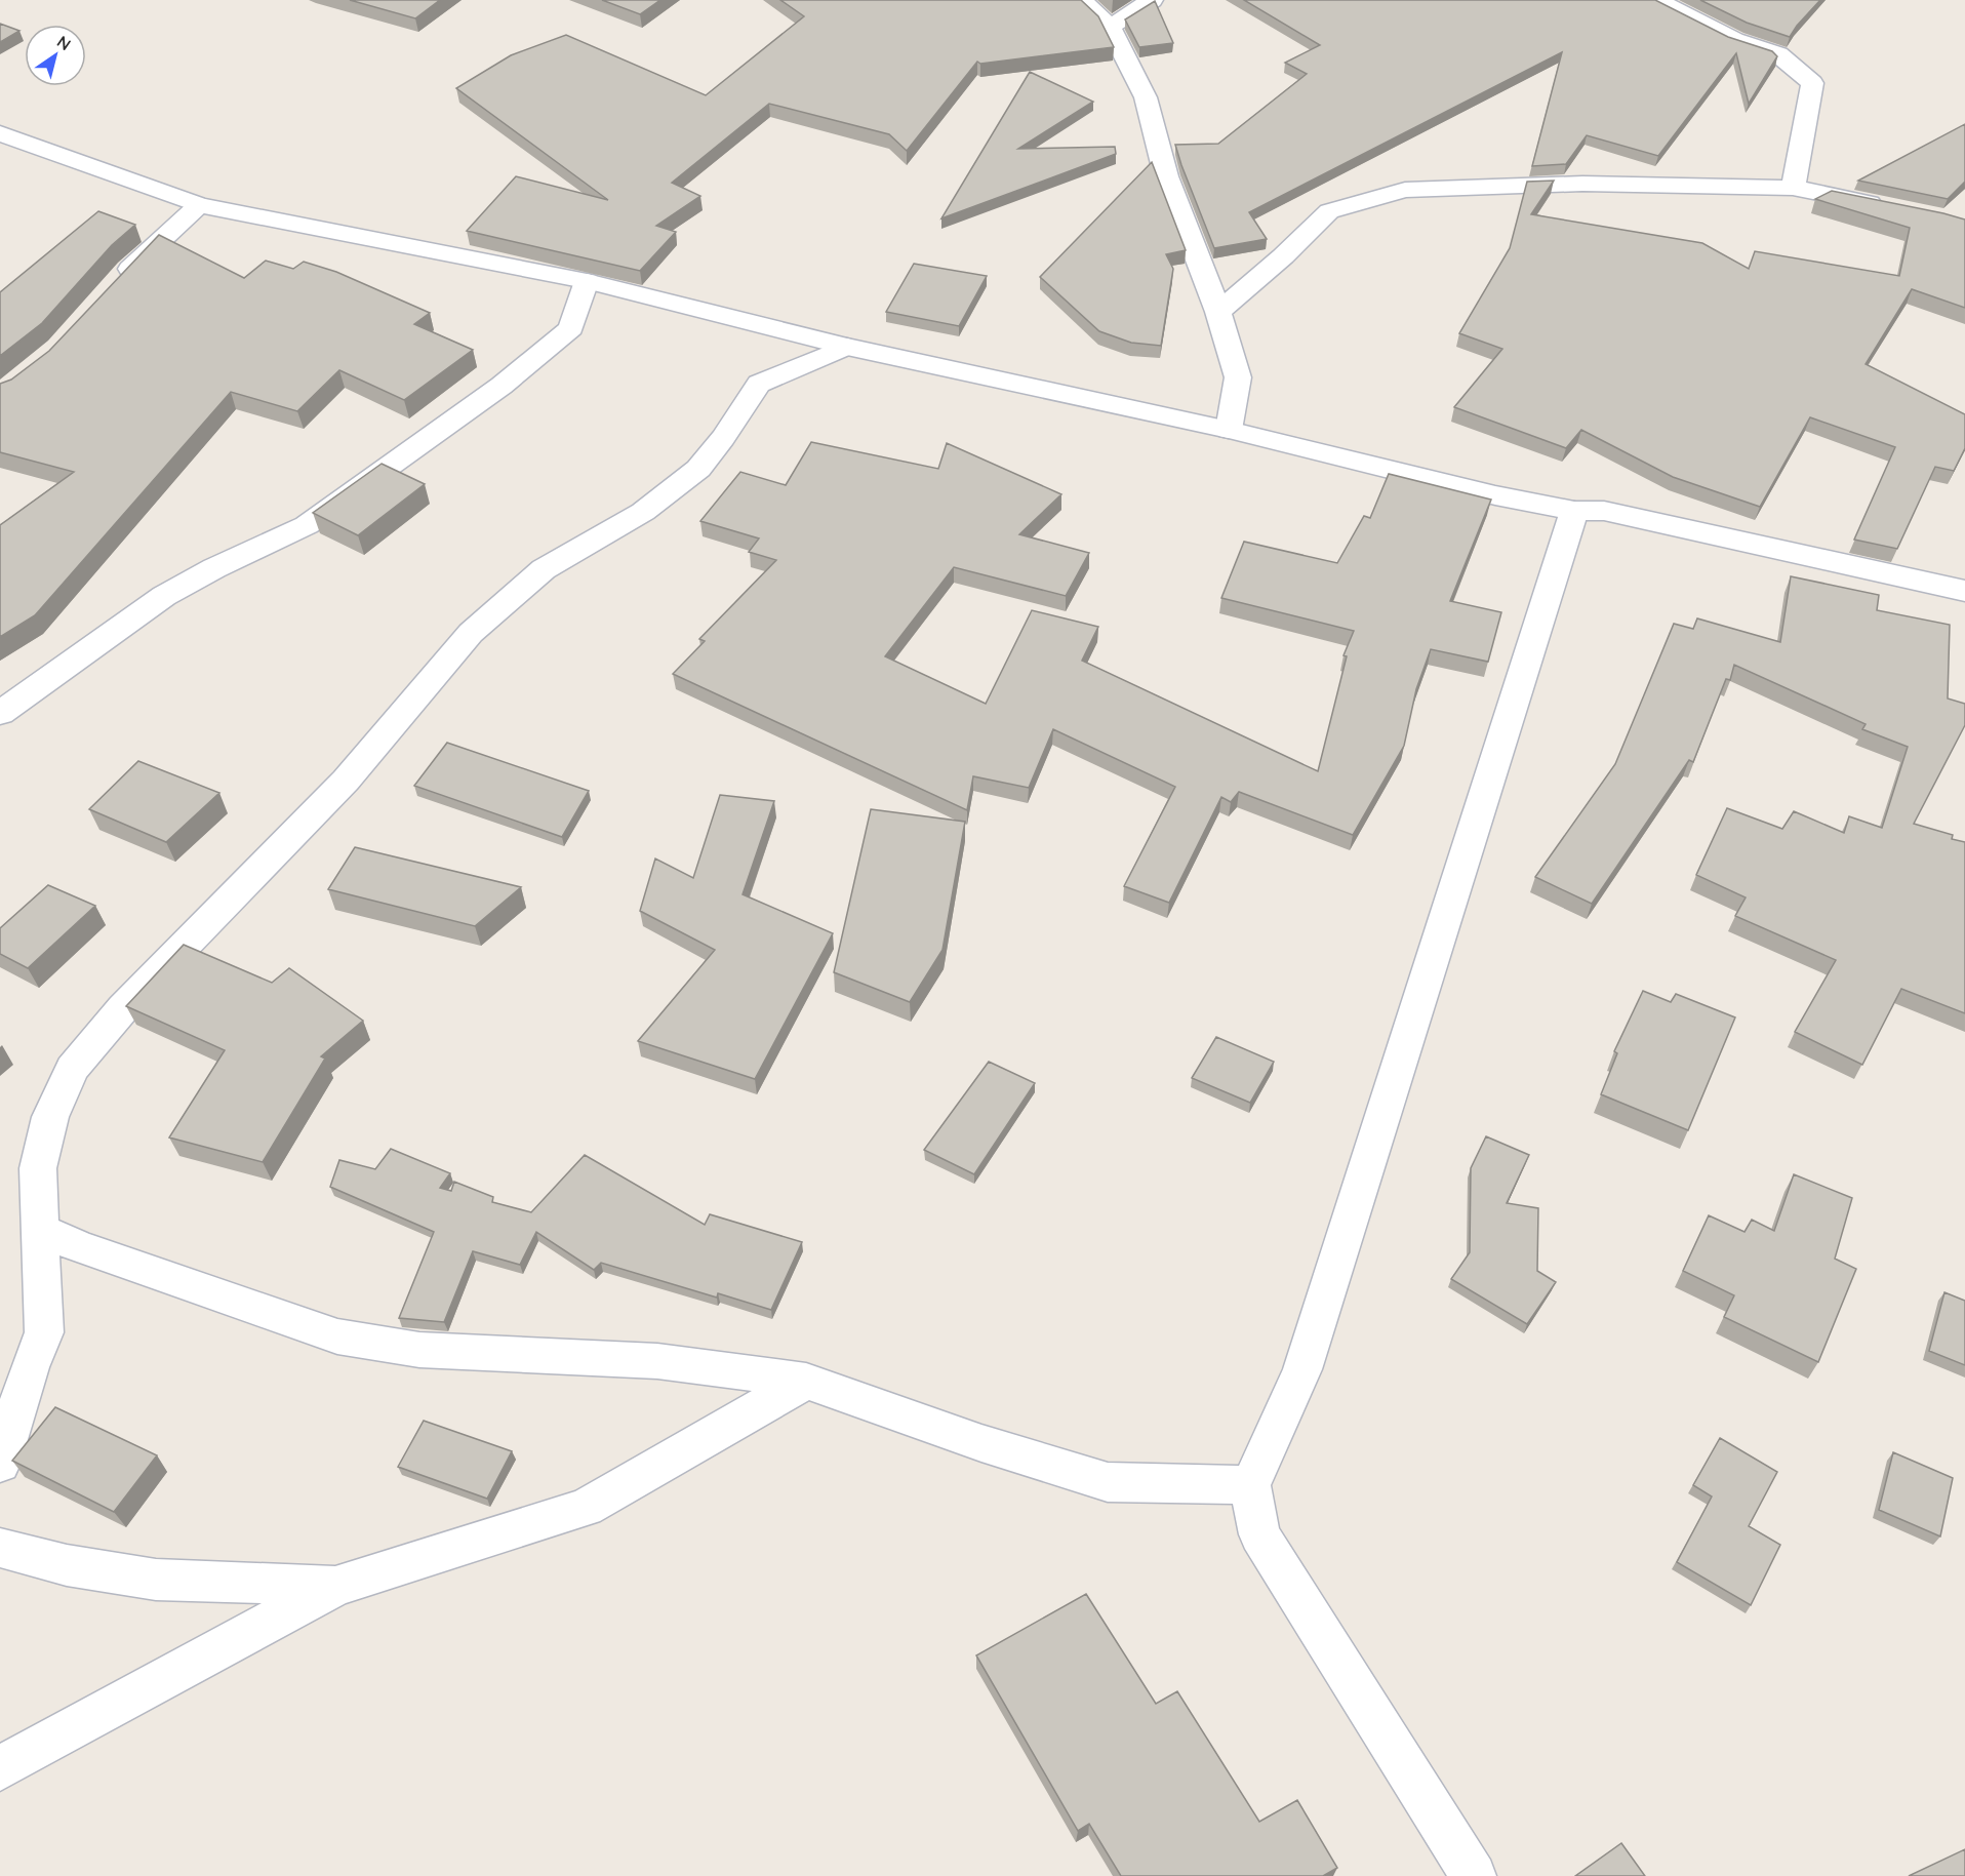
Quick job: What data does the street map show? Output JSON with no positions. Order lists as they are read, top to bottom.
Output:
{
  "north": "top right"
}
